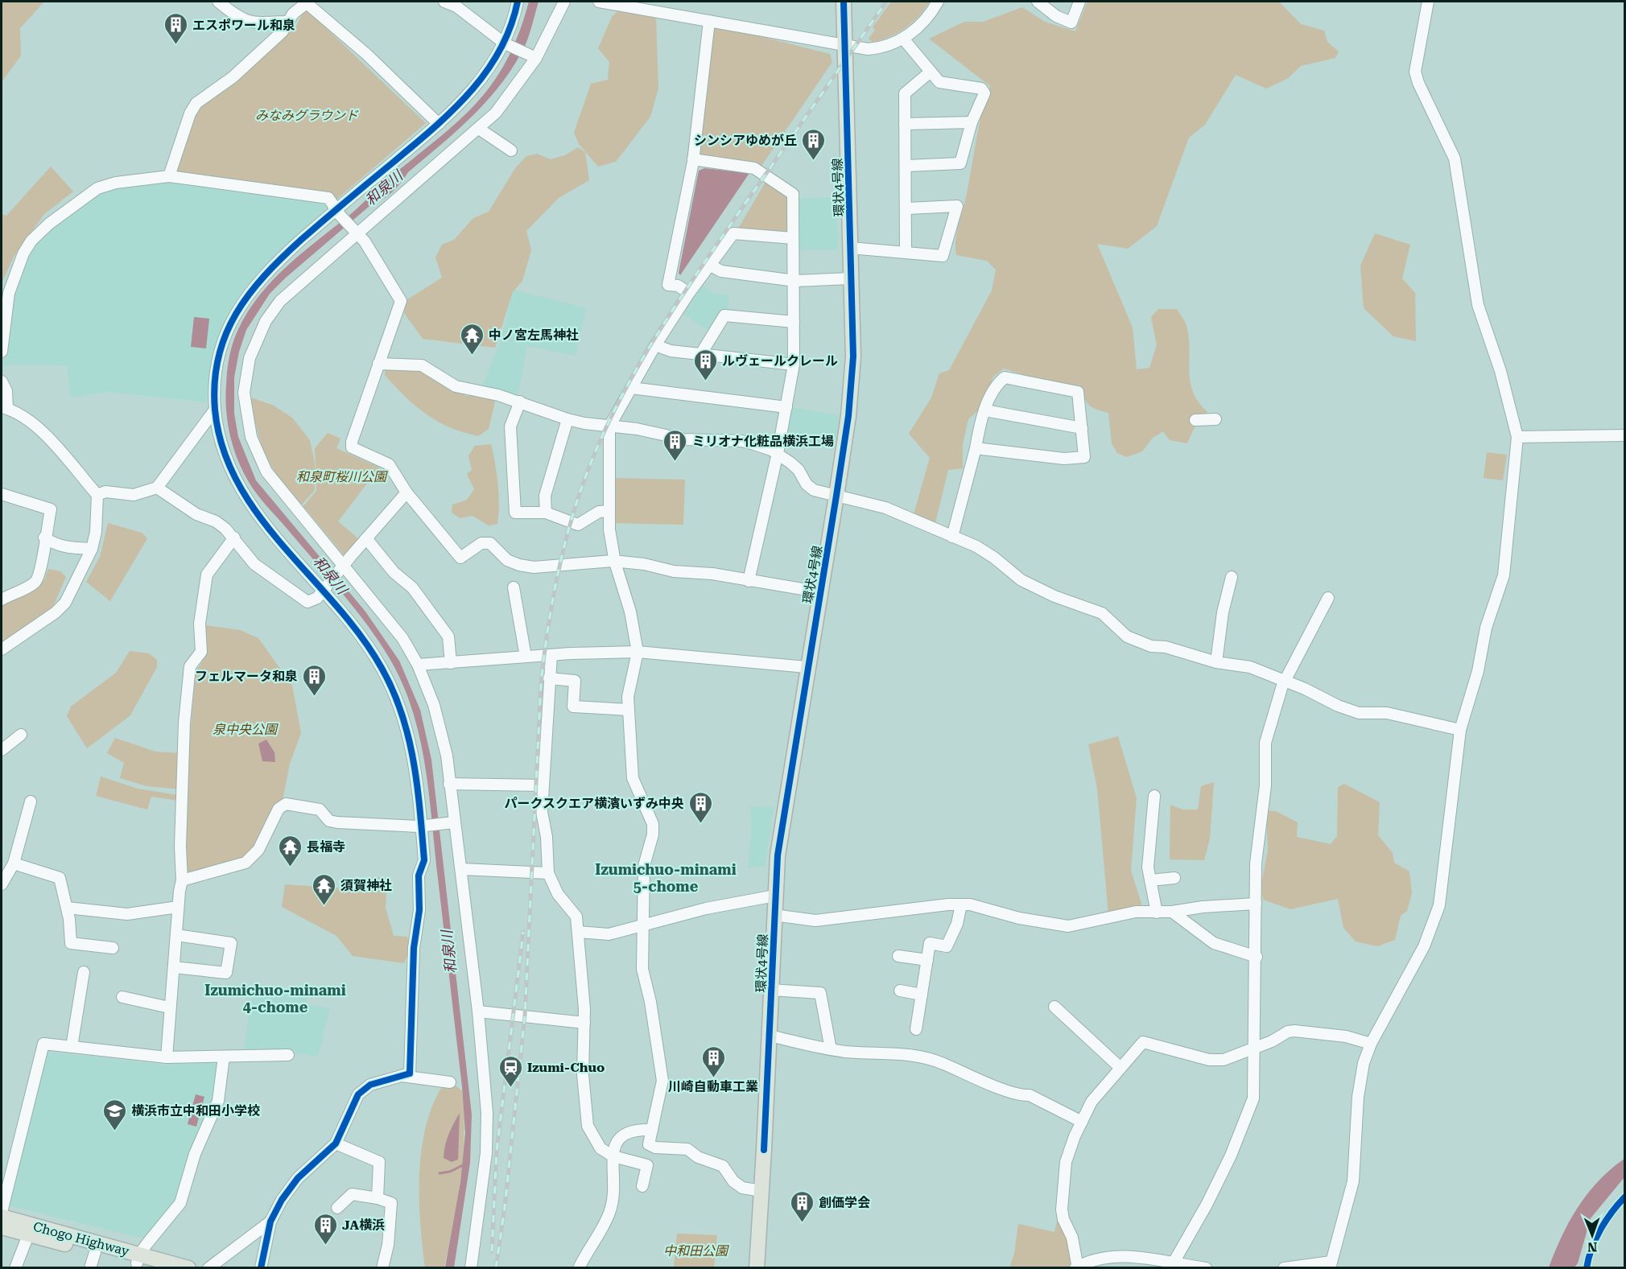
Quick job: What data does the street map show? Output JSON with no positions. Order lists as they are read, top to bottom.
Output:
{
  "streets": {
    "main road": ["環状4号線", "Chogo Highway"]
  },
  "districts": ["Izumichuo-minami 5-chome", "Izumichuo-minami 4-chome"],
  "water": ["和泉川"],
  "parks": [
    "みなみグラウンド",
    "和泉町桜川公園",
    "泉中央公園",
    "中和田公園"
  ],
  "places": {
    "building": [
      "エスポワール和泉",
      "シンシアゆめが丘",
      "ルヴェールクレール",
      "ミリオナ化粧品横浜工場",
      "フェルマータ和泉",
      "パークスクエア横濱いずみ中央",
      "川崎自動車工業",
      "創価学会",
      "JA横浜"
    ],
    "temple": ["中ノ宮左馬神社", "長福寺", "須賀神社"],
    "station": ["Izumi-Chuo"],
    "school or university": ["横浜市立中和田小学校"]
  },
  "north": "bottom"
}
